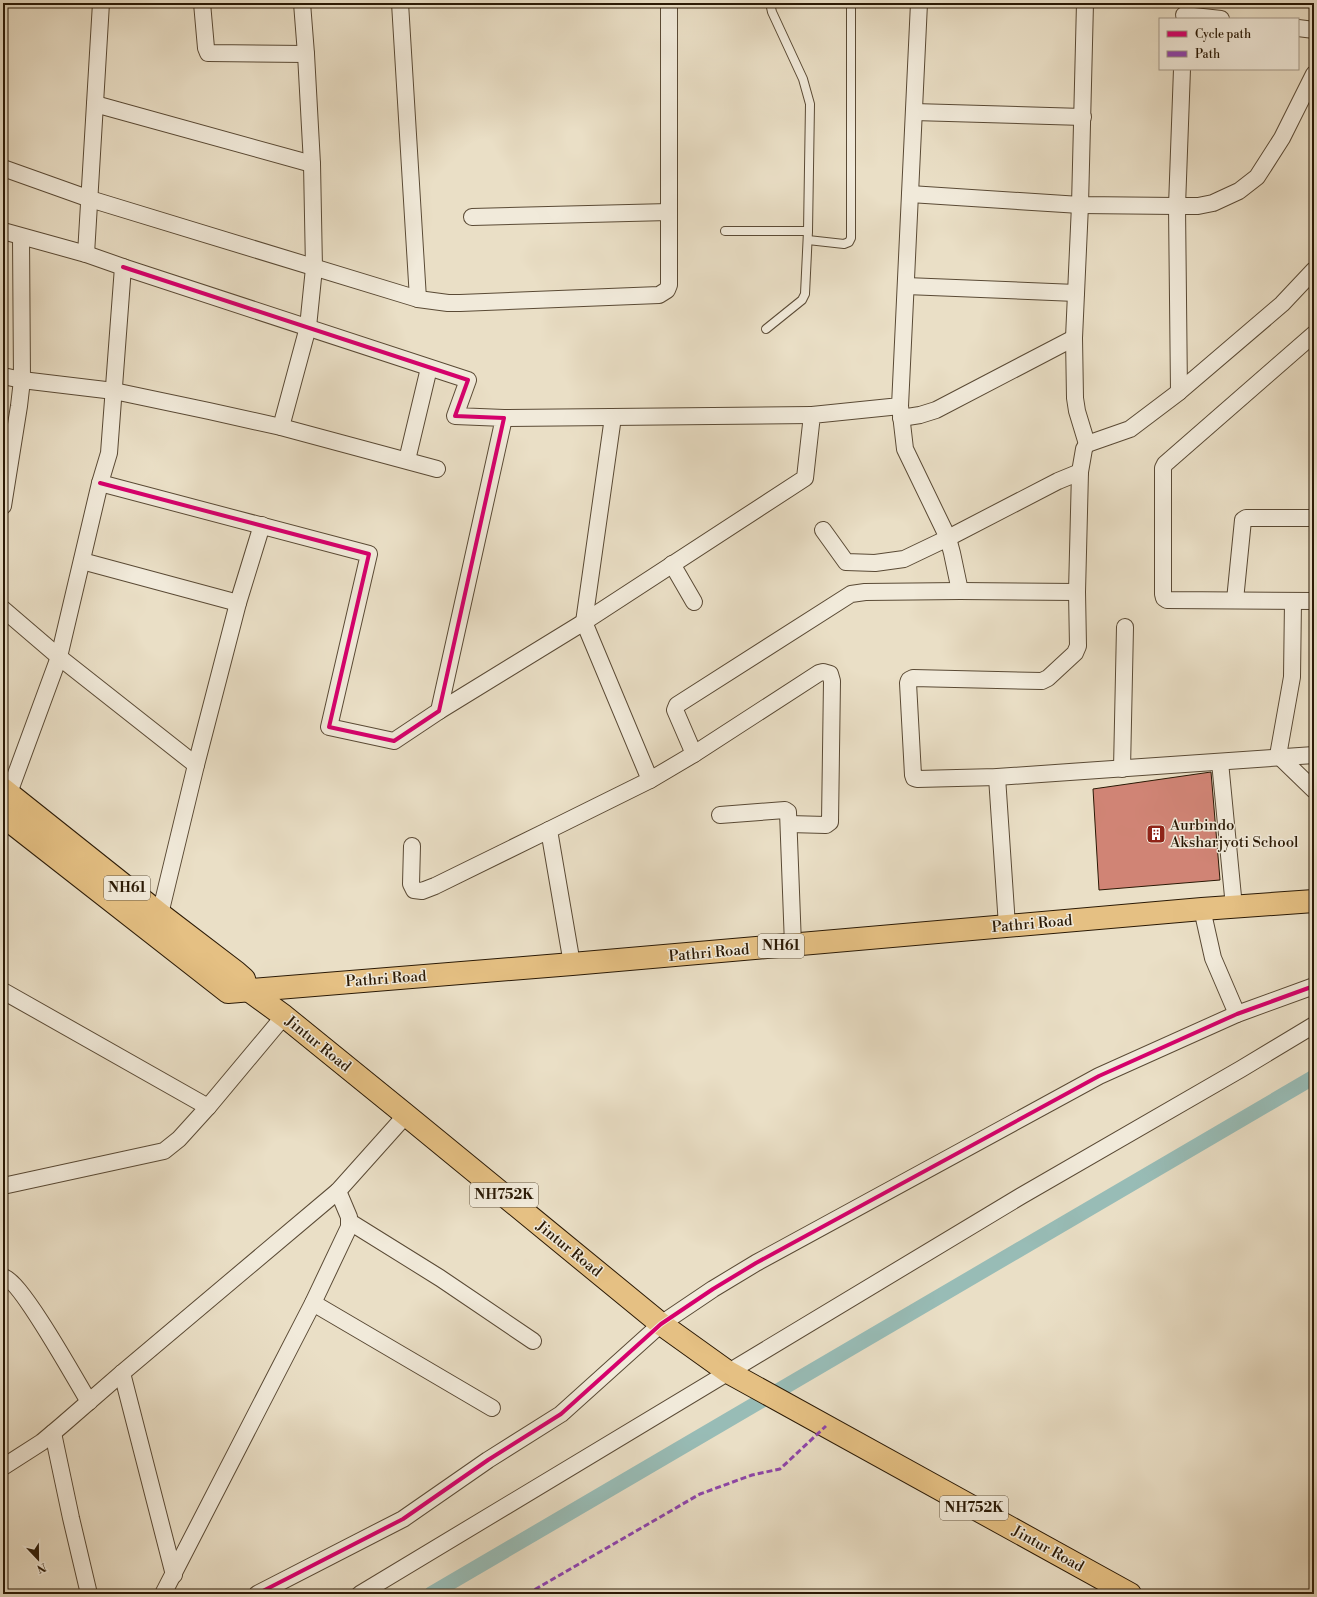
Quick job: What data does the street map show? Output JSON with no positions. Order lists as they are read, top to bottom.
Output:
{
  "streets": {
    "highway": [
      "NH61",
      "Pathri Road",
      "Jintur Road",
      "NH752K"
    ]
  },
  "crossings": [
    ["NH61", "Pathri Road"],
    ["NH61", "NH752K"],
    ["Pathri Road", "NH752K"],
    ["Jintur Road", "NH752K"]
  ],
  "places": {
    "building": ["Aurbindo Aksharjyoti School"]
  },
  "legend": ["Cycle path", "Path"],
  "north": "bottom"
}
